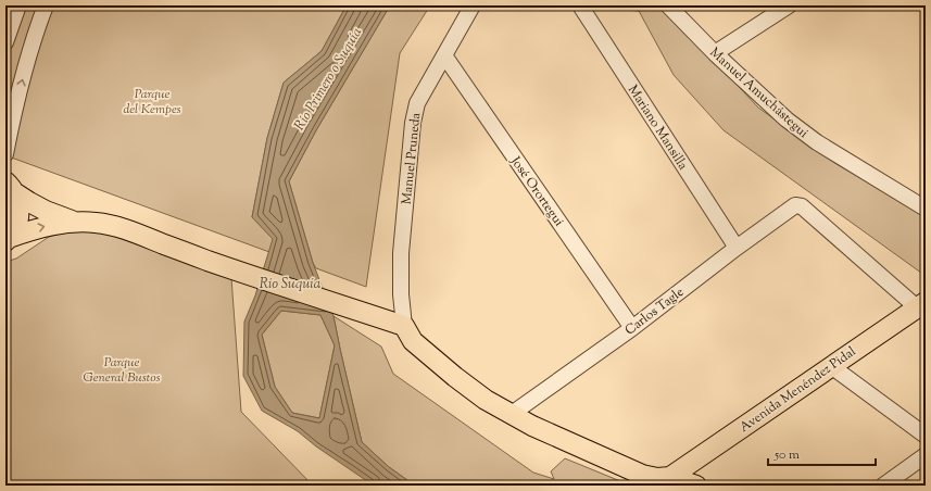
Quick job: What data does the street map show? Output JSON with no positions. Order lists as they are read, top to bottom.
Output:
{
  "streets": {
    "main road": ["Avenida Menéndez Pidal"],
    "street": [
      "Manuel Amuchástegui",
      "Mariano Mansilla",
      "Manuel Pruneda",
      "José Orortegui",
      "Carlos Tagle"
    ]
  },
  "crossings": [
    ["Mariano Mansilla", "Carlos Tagle"],
    ["Manuel Pruneda", "José Orortegui"],
    ["José Orortegui", "Carlos Tagle"],
    ["Carlos Tagle", "Avenida Menéndez Pidal"]
  ],
  "water": ["Río Primero o Suquía", "Río Suquía"],
  "parks": ["Parque del Kempes", "Parque General Bustos"],
  "scale_bar": "50 m"
}
